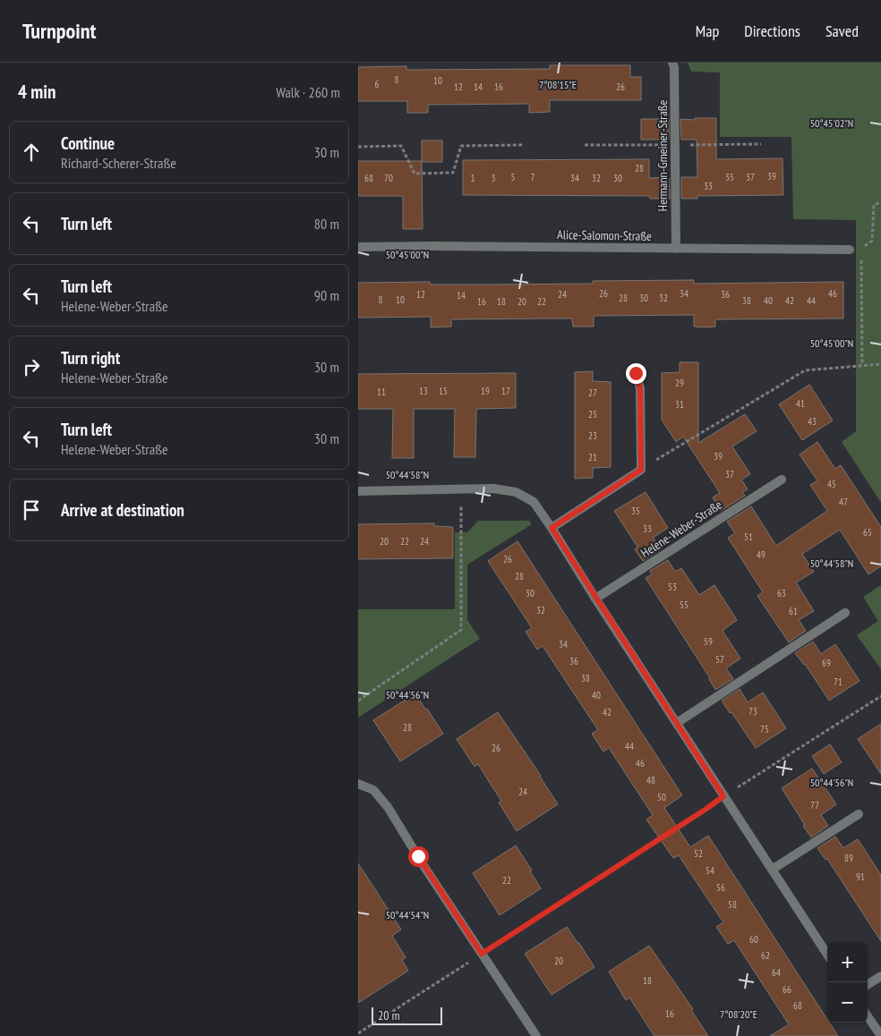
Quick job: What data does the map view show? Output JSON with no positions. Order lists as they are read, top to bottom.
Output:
{
  "streets": {
    "street": ["Hermann-Gmeiner-Straße", "Alice-Salomon-Straße", "Helene-Weber-Straße"]
  },
  "crossings": [
    ["Hermann-Gmeiner-Straße", "Alice-Salomon-Straße"]
  ],
  "house_numbers": [
    "8",
    "10",
    "6",
    "12",
    "14",
    "16",
    "26",
    "28",
    "39",
    "5",
    "7",
    "35",
    "37",
    "68",
    "70",
    "1",
    "3",
    "34",
    "32",
    "30",
    "33",
    "26",
    "34",
    "46",
    "12",
    "24",
    "36",
    "14",
    "28",
    "30",
    "32",
    "8",
    "10",
    "38",
    "40",
    "42",
    "44",
    "16",
    "18",
    "20",
    "22",
    "29",
    "13",
    "15",
    "19",
    "17",
    "11",
    "27",
    "41",
    "31",
    "25",
    "43",
    "23",
    "39",
    "21",
    "37",
    "45",
    "47",
    "35",
    "33",
    "65",
    "51",
    "20",
    "22",
    "24",
    "49",
    "26",
    "28",
    "53",
    "30",
    "63",
    "55",
    "32",
    "61",
    "59",
    "34",
    "57",
    "36",
    "69",
    "38",
    "71",
    "40",
    "73",
    "42",
    "28",
    "75",
    "44",
    "26",
    "46",
    "48",
    "24",
    "50",
    "77",
    "52",
    "89",
    "54",
    "91",
    "22",
    "56",
    "58",
    "60",
    "62",
    "20",
    "64",
    "18",
    "66",
    "68",
    "16"
  ],
  "scale_bar": "20 m",
  "page": {
    "header": "Turnpoint",
    "nav": ["Map", "Directions", "Saved"],
    "heading": ["4 min", "Walk · 260 m"],
    "list": [
      ["Continue", "Richard-Scherer-Straße", "30 m"],
      ["Turn left", "80 m"],
      ["Turn left", "Helene-Weber-Straße", "90 m"],
      ["Turn right", "Helene-Weber-Straße", "30 m"],
      ["Turn left", "Helene-Weber-Straße", "30 m"],
      "Arrive at destination"
    ],
    "map_buttons": ["+", "−"],
    "scale": "20 m"
  },
  "coordinates": [
    "7°08'15\"E",
    "50°45'02\"N",
    "50°45'00\"N",
    "50°44'58\"N",
    "50°44'56\"N",
    "50°44'54\"N",
    "7°08'20\"E"
  ]
}
